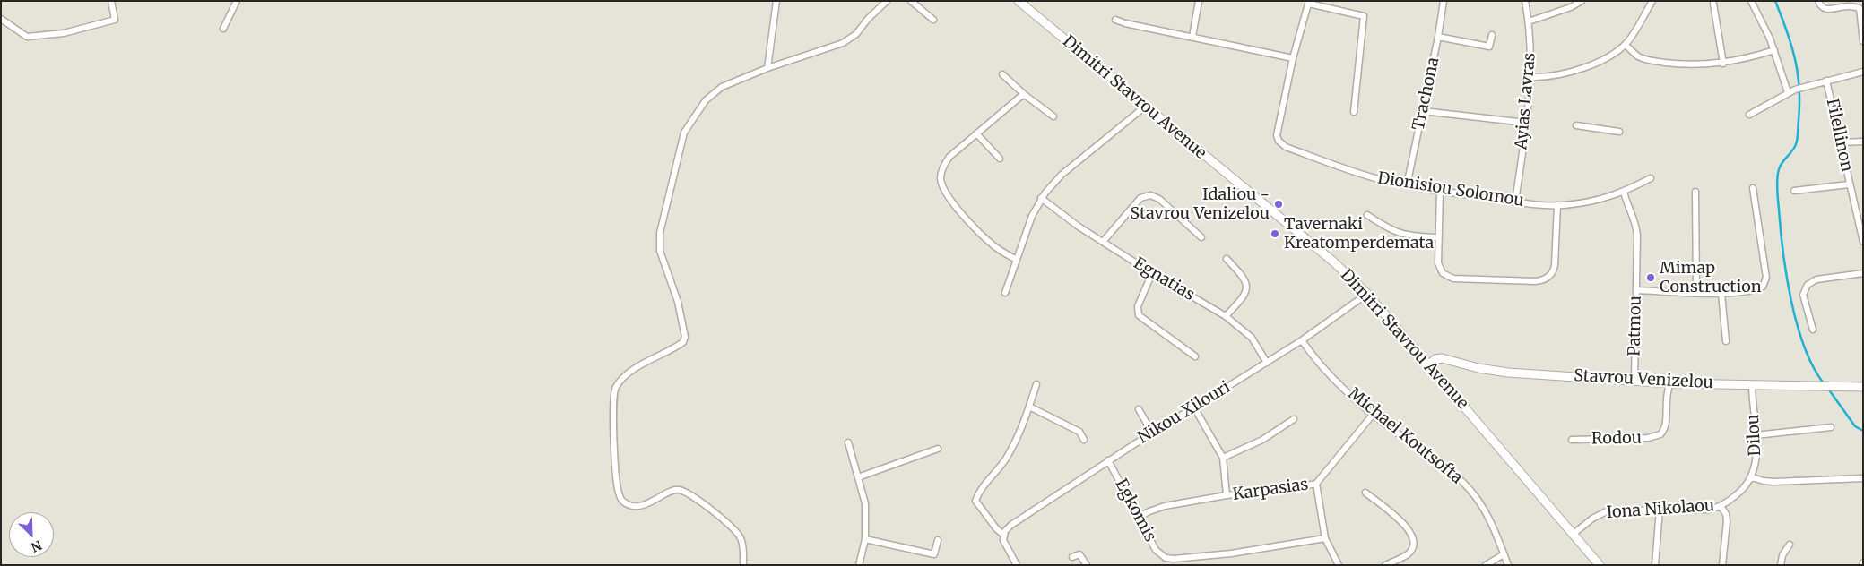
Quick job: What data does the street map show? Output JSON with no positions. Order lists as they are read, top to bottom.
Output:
{
  "streets": {
    "main road": ["Dimitri Stavrou Avenue", "Stavrou Venizelou"],
    "street": [
      "Trachona",
      "Ayias Lavras",
      "Filellinon",
      "Dionisiou Solomou",
      "Egnatias",
      "Patmou",
      "Nikou Xilouri",
      "Dilou",
      "Michael Koutsofta",
      "Rodou",
      "Karpasias",
      "Iona Nikolaou",
      "Egkomis"
    ]
  },
  "crossings": [
    ["Trachona", "Dionisiou Solomou"],
    ["Dimitri Stavrou Avenue", "Stavrou Venizelou"],
    ["Dimitri Stavrou Avenue", "Nikou Xilouri"],
    ["Dimitri Stavrou Avenue", "Iona Nikolaou"],
    ["Ayias Lavras", "Dionisiou Solomou"],
    ["Dionisiou Solomou", "Patmou"],
    ["Egnatias", "Nikou Xilouri"],
    ["Patmou", "Stavrou Venizelou"],
    ["Stavrou Venizelou", "Dilou"],
    ["Stavrou Venizelou", "Rodou"],
    ["Nikou Xilouri", "Michael Koutsofta"],
    ["Nikou Xilouri", "Egkomis"],
    ["Dilou", "Iona Nikolaou"],
    ["Michael Koutsofta", "Karpasias"],
    ["Karpasias", "Egkomis"]
  ],
  "places": ["Idaliou - Stavrou Venizelou", "Tavernaki Kreatomperdemata", "Mimap Construction"],
  "north": "bottom right"
}
